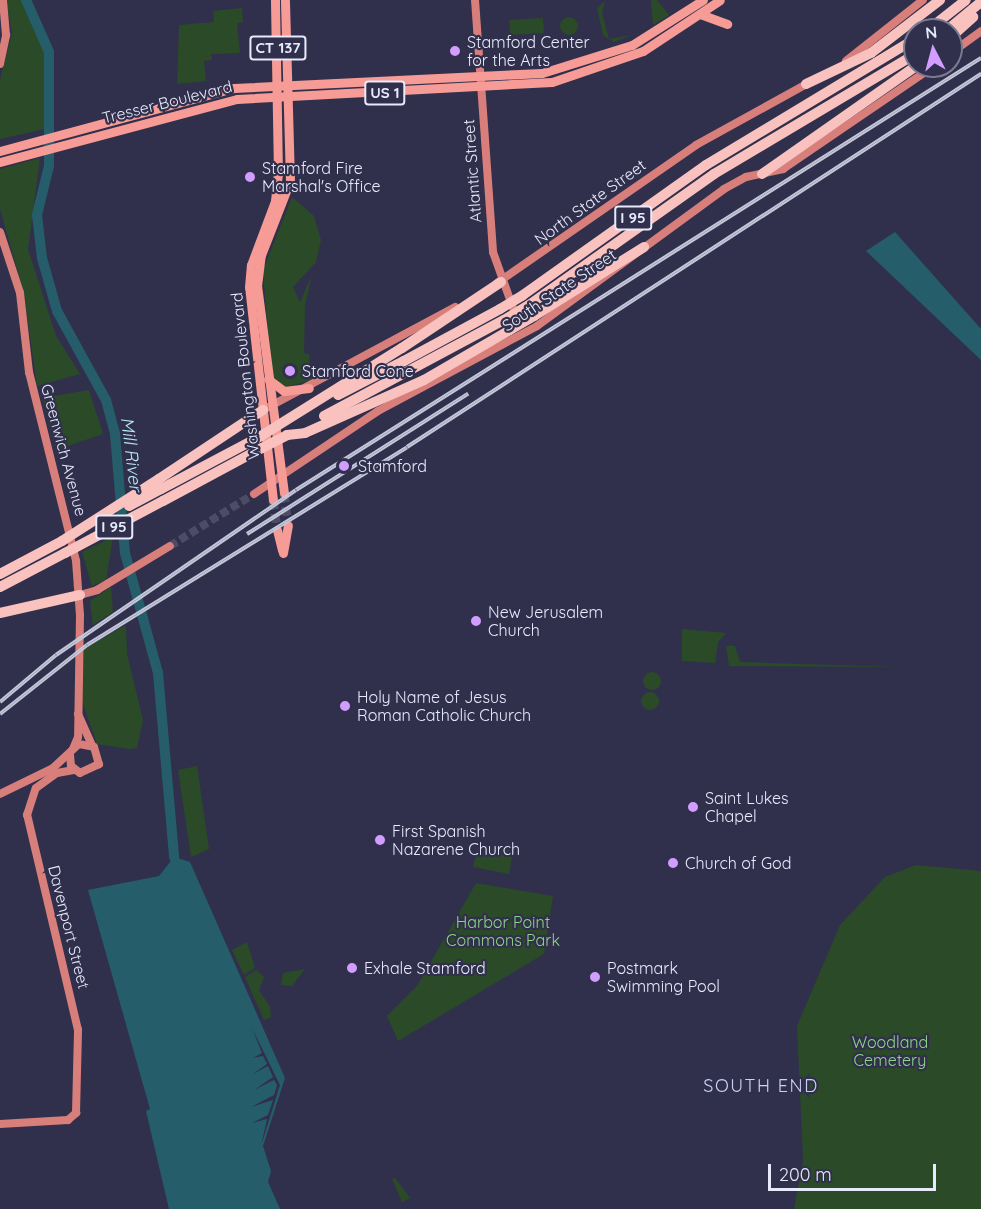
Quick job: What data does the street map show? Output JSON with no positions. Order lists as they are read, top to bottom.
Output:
{
  "streets": {
    "highway": ["I 95"],
    "main road": [
      "CT 137",
      "US 1",
      "Tresser Boulevard",
      "Atlantic Street",
      "North State Street",
      "South State Street",
      "Washington Boulevard",
      "Greenwich Avenue",
      "Davenport Street"
    ]
  },
  "crossings": [
    ["Tresser Boulevard", "Atlantic Street"],
    ["Tresser Boulevard", "Washington Boulevard"],
    ["Atlantic Street", "North State Street"],
    ["Atlantic Street", "South State Street"],
    ["North State Street", "Washington Boulevard"],
    ["South State Street", "Washington Boulevard"],
    ["Greenwich Avenue", "Davenport Street"]
  ],
  "districts": ["SOUTH END"],
  "water": ["Mill River"],
  "parks": ["Harbor Point Commons Park", "Woodland Cemetery"],
  "places": [
    "Stamford Center for the Arts",
    "Stamford Fire Marshal's Office",
    "Stamford Cone",
    "Stamford",
    "New Jerusalem Church",
    "Holy Name of Jesus Roman Catholic Church",
    "Saint Lukes Chapel",
    "First Spanish Nazarene Church",
    "Church of God",
    "Exhale Stamford",
    "Postmark Swimming Pool"
  ],
  "scale_bar": "200 m",
  "north": "top"
}
